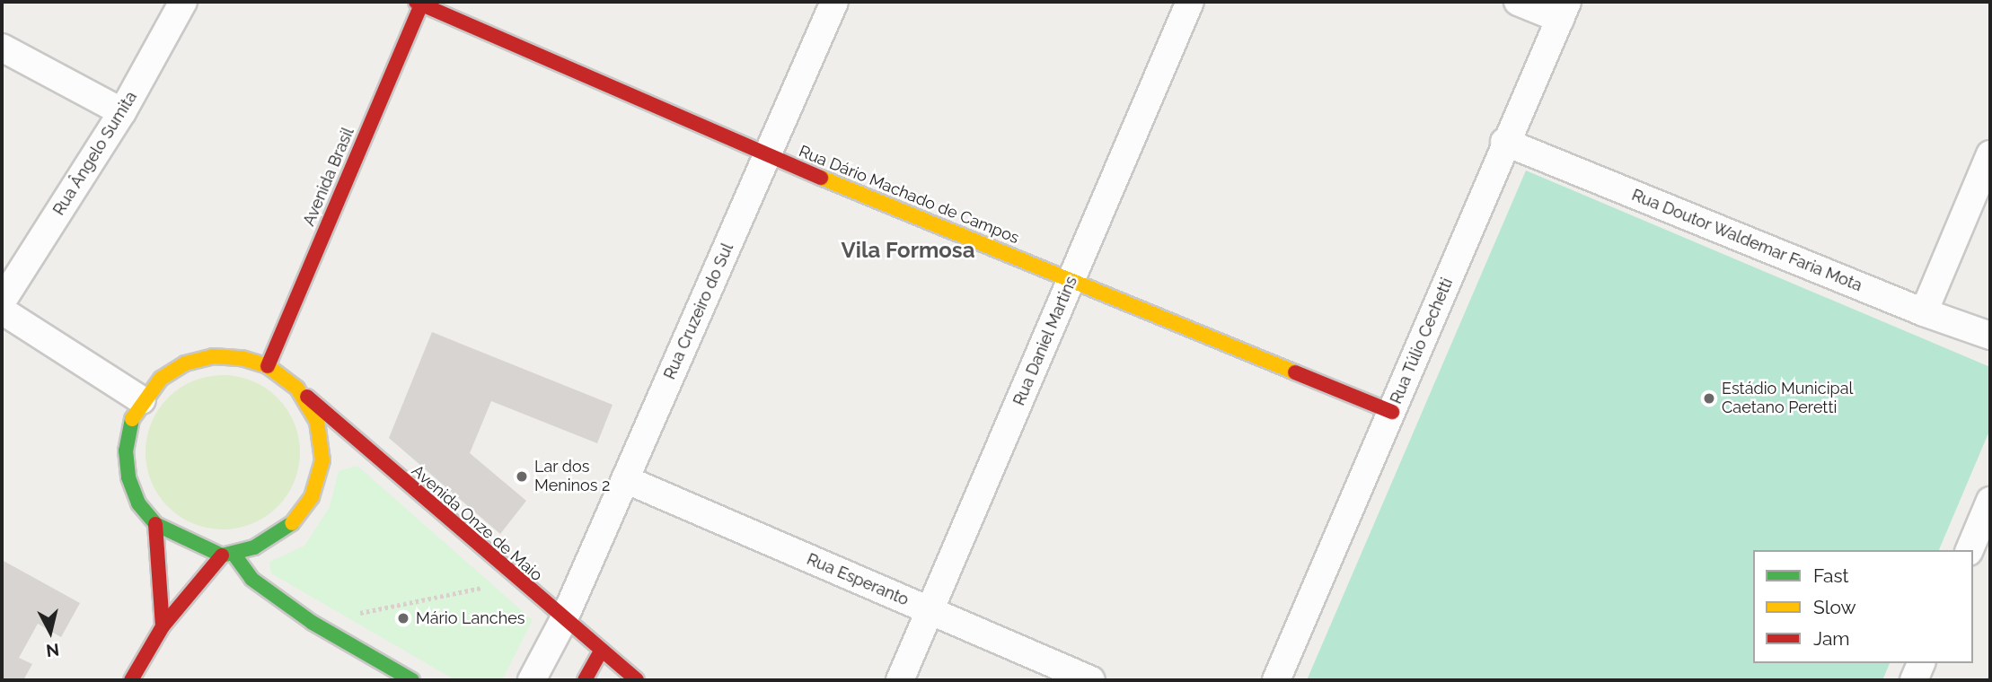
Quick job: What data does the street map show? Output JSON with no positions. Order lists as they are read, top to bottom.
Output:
{
  "streets": {
    "street": [
      "Rua Ângelo Sumita",
      "Avenida Brasil",
      "Rua Dário Machado de Campos",
      "Rua Doutor Waldemar Faria Mota",
      "Rua Cruzeiro do Sul",
      "Rua Daniel Martins",
      "Rua Túlio Cechetti",
      "Avenida Onze de Maio",
      "Rua Esperanto"
    ]
  },
  "crossings": [
    ["Avenida Brasil", "Rua Dário Machado de Campos"],
    ["Avenida Brasil", "Avenida Onze de Maio"],
    ["Rua Dário Machado de Campos", "Rua Cruzeiro do Sul"],
    ["Rua Dário Machado de Campos", "Rua Daniel Martins"],
    ["Rua Dário Machado de Campos", "Rua Túlio Cechetti"],
    ["Rua Doutor Waldemar Faria Mota", "Rua Túlio Cechetti"],
    ["Rua Cruzeiro do Sul", "Avenida Onze de Maio"],
    ["Rua Cruzeiro do Sul", "Rua Esperanto"],
    ["Rua Daniel Martins", "Rua Esperanto"]
  ],
  "districts": ["Vila Formosa"],
  "places": ["Estádio Municipal Caetano Peretti", "Lar dos Meninos 2", "Mário Lanches"],
  "legend": ["Fast", "Slow", "Jam"],
  "north": "bottom"
}
